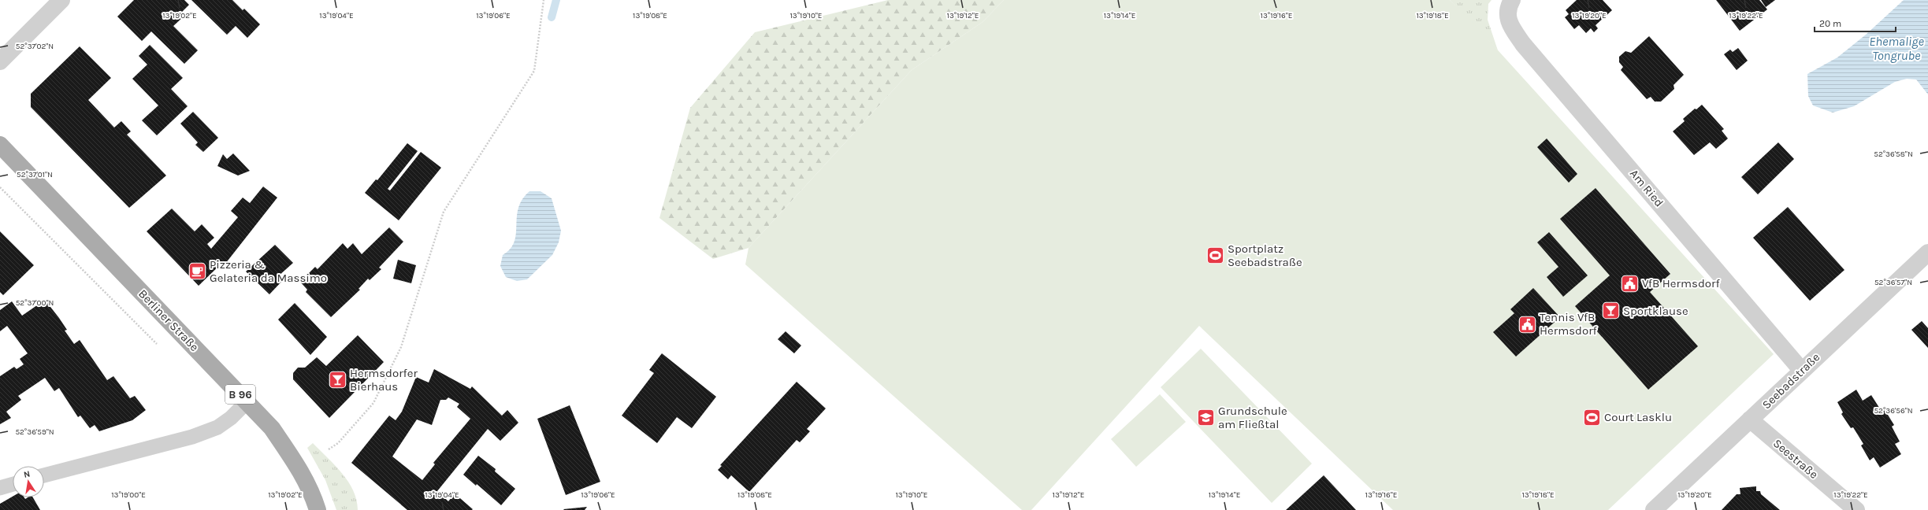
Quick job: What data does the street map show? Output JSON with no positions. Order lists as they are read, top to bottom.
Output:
{
  "streets": {
    "main road": ["Berliner Straße", "B 96"],
    "street": ["Am Ried", "Seebadstraße", "Seestraße"]
  },
  "crossings": [
    ["Am Ried", "Seebadstraße"],
    ["Seebadstraße", "Seestraße"]
  ],
  "water": ["Ehemalige Tongrube"],
  "places": {
    "sports": ["Sportplatz Seebadstraße", "Court Lasklu"],
    "cafe": ["Pizzeria & Gelateria da Massimo"],
    "public building": ["VfB Hermsdorf", "Tennis VfB Hermsdorf"],
    "bar": ["Sportklause", "Hermsdorfer Bierhaus"],
    "school or university": ["Grundschule am Fließtal"]
  },
  "scale_bar": "20 m",
  "north": "top",
  "coordinates": [
    "13°19'20\"E",
    "13°19'02\"E",
    "13°19'04\"E",
    "13°19'06\"E",
    "13°19'08\"E",
    "13°19'10\"E",
    "13°19'12\"E",
    "13°19'14\"E",
    "13°19'16\"E",
    "13°19'18\"E",
    "13°19'22\"E",
    "52°37'02\"N",
    "52°36'58\"N",
    "52°37'01\"N",
    "52°36'57\"N",
    "52°37'00\"N",
    "52°36'56\"N",
    "52°36'59\"N",
    "13°19'00\"E"
  ]
}
